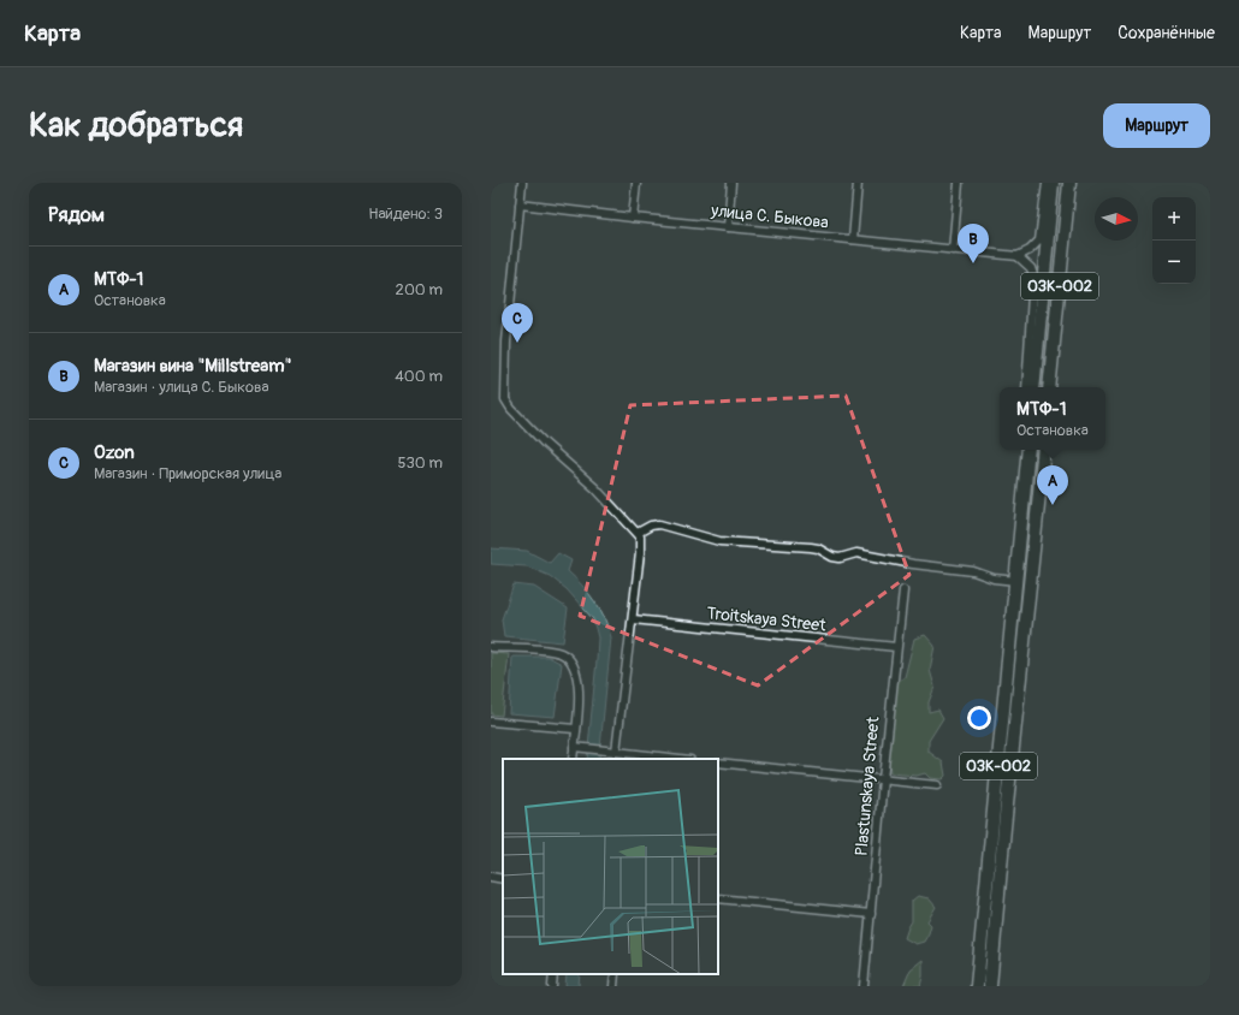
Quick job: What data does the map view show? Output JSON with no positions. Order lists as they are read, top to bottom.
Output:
{
  "streets": {
    "main road": ["03К-002"],
    "street": ["улица С. Быкова", "Troitskaya Street", "Plastunskaya Street"]
  },
  "crossings": [
    ["Troitskaya Street", "Plastunskaya Street"]
  ],
  "north": "right",
  "page": {
    "header": "Карта",
    "nav": ["Карта", "Маршрут", "Сохранённые"],
    "buttons": "Маршрут",
    "title": "Как добраться",
    "heading": ["Рядом", "Найдено: 3"],
    "map_buttons": ["+", "−"],
    "pins": ["B", "C", "A"],
    "list": [
      {
        "mark": "A",
        "name": "МТФ-1",
        "note": "Остановка",
        "value": "200 m"
      },
      {
        "mark": "B",
        "name": "Магазин вина \"Millstream\"",
        "note": "Магазин · улица С. Быкова",
        "value": "400 m"
      },
      {
        "mark": "C",
        "name": "Ozon",
        "note": "Магазин · Приморская улица",
        "value": "530 m"
      }
    ],
    "popup": ["МТФ-1", "Остановка"]
  }
}
